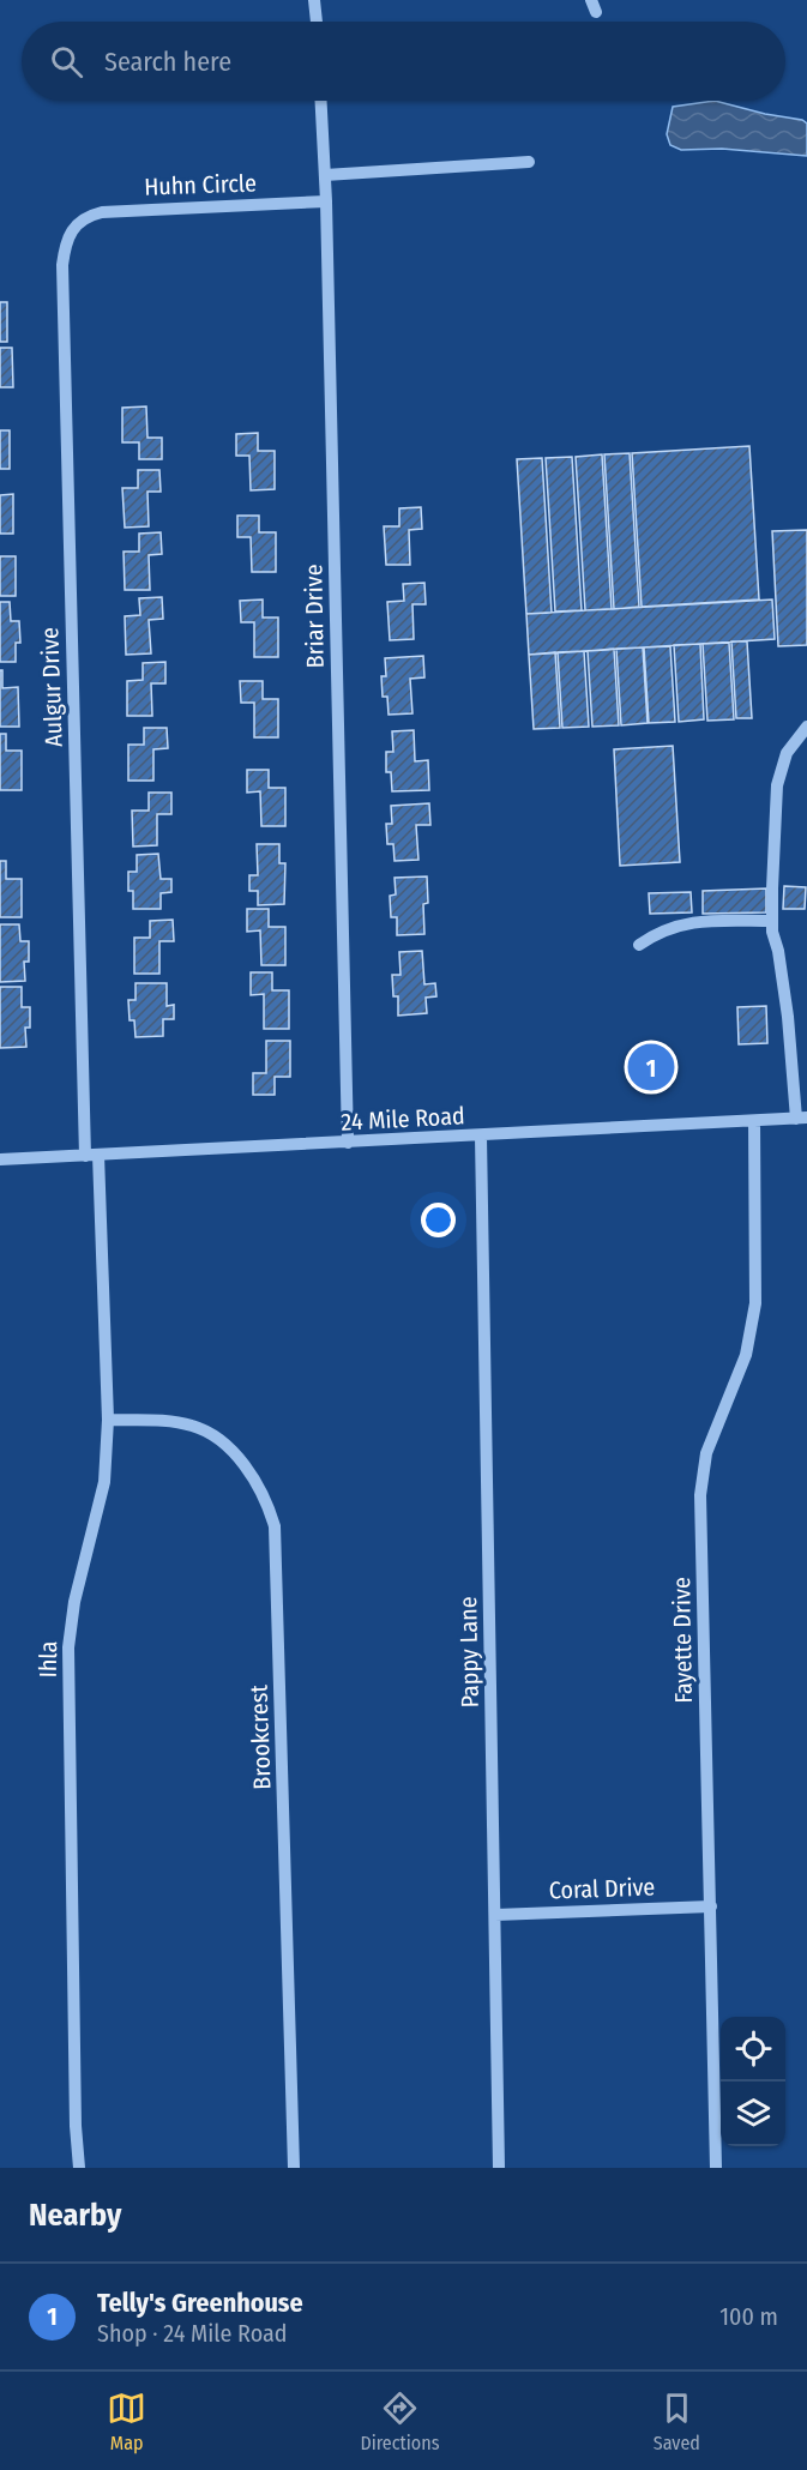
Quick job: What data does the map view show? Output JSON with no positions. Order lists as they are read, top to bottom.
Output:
{
  "streets": {
    "street": [
      "Huhn Circle",
      "Briar Drive",
      "Aulgur Drive",
      "24 Mile Road",
      "Fayette Drive",
      "Pappy Lane",
      "Ihla",
      "Brookcrest",
      "Coral Drive"
    ]
  },
  "crossings": [
    ["Huhn Circle", "Briar Drive"],
    ["Huhn Circle", "Aulgur Drive"],
    ["Briar Drive", "24 Mile Road"],
    ["Aulgur Drive", "24 Mile Road"],
    ["Aulgur Drive", "Ihla"],
    ["24 Mile Road", "Fayette Drive"],
    ["24 Mile Road", "Pappy Lane"],
    ["24 Mile Road", "Ihla"],
    ["Fayette Drive", "Coral Drive"],
    ["Pappy Lane", "Coral Drive"],
    ["Ihla", "Brookcrest"]
  ],
  "page": {
    "search": "Search here",
    "pins": "1",
    "heading": "Nearby",
    "list": [
      {
        "mark": "1",
        "name": "Telly's Greenhouse",
        "note": "Shop · 24 Mile Road",
        "value": "100 m"
      }
    ],
    "nav": ["Map", "Directions", "Saved"]
  }
}
